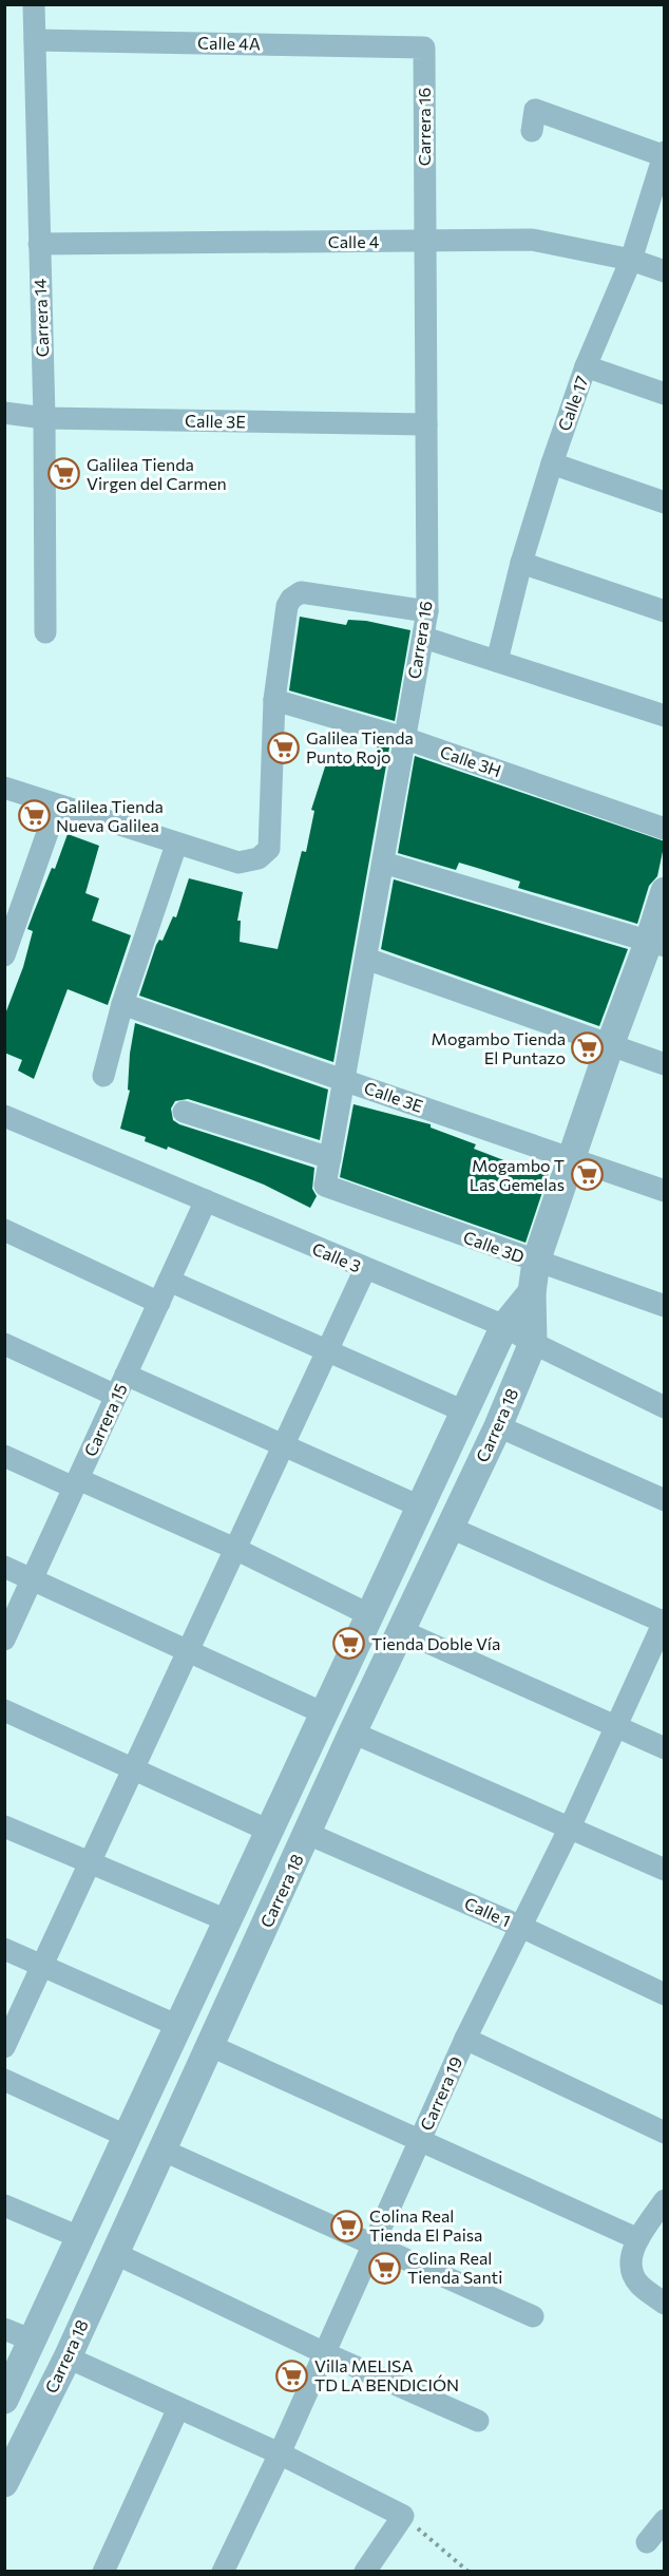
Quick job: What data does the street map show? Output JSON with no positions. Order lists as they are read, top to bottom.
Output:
{
  "streets": {
    "street": [
      "Calle 4A",
      "Carrera 16",
      "Calle 4",
      "Carrera 14",
      "Calle 17",
      "Calle 3E",
      "Calle 3H",
      "Calle 3D",
      "Calle 3",
      "Carrera 15",
      "Carrera 18",
      "Calle 1",
      "Carrera 19"
    ]
  },
  "crossings": [
    ["Calle 4A", "Carrera 16"],
    ["Calle 4A", "Carrera 14"],
    ["Carrera 16", "Calle 4"],
    ["Carrera 16", "Calle 3E"],
    ["Carrera 16", "Calle 3H"],
    ["Carrera 16", "Calle 3D"],
    ["Calle 4", "Carrera 14"],
    ["Calle 4", "Calle 17"],
    ["Carrera 14", "Calle 3E"],
    ["Calle 3E", "Carrera 18"],
    ["Calle 3D", "Carrera 18"],
    ["Calle 3", "Carrera 15"],
    ["Calle 3", "Carrera 18"],
    ["Carrera 18", "Calle 1"],
    ["Calle 1", "Carrera 19"]
  ],
  "places": {
    "supermarket": [
      "Galilea Tienda Virgen del Carmen",
      "Galilea Tienda Punto Rojo",
      "Galilea Tienda Nueva Galilea",
      "Mogambo Tienda El Puntazo",
      "Mogambo T Las Gemelas",
      "Tienda Doble Vía",
      "Colina Real Tienda El Paisa",
      "Colina Real Tienda Santi",
      "Villa MELISA TD LA BENDICIÓN"
    ]
  }
}
